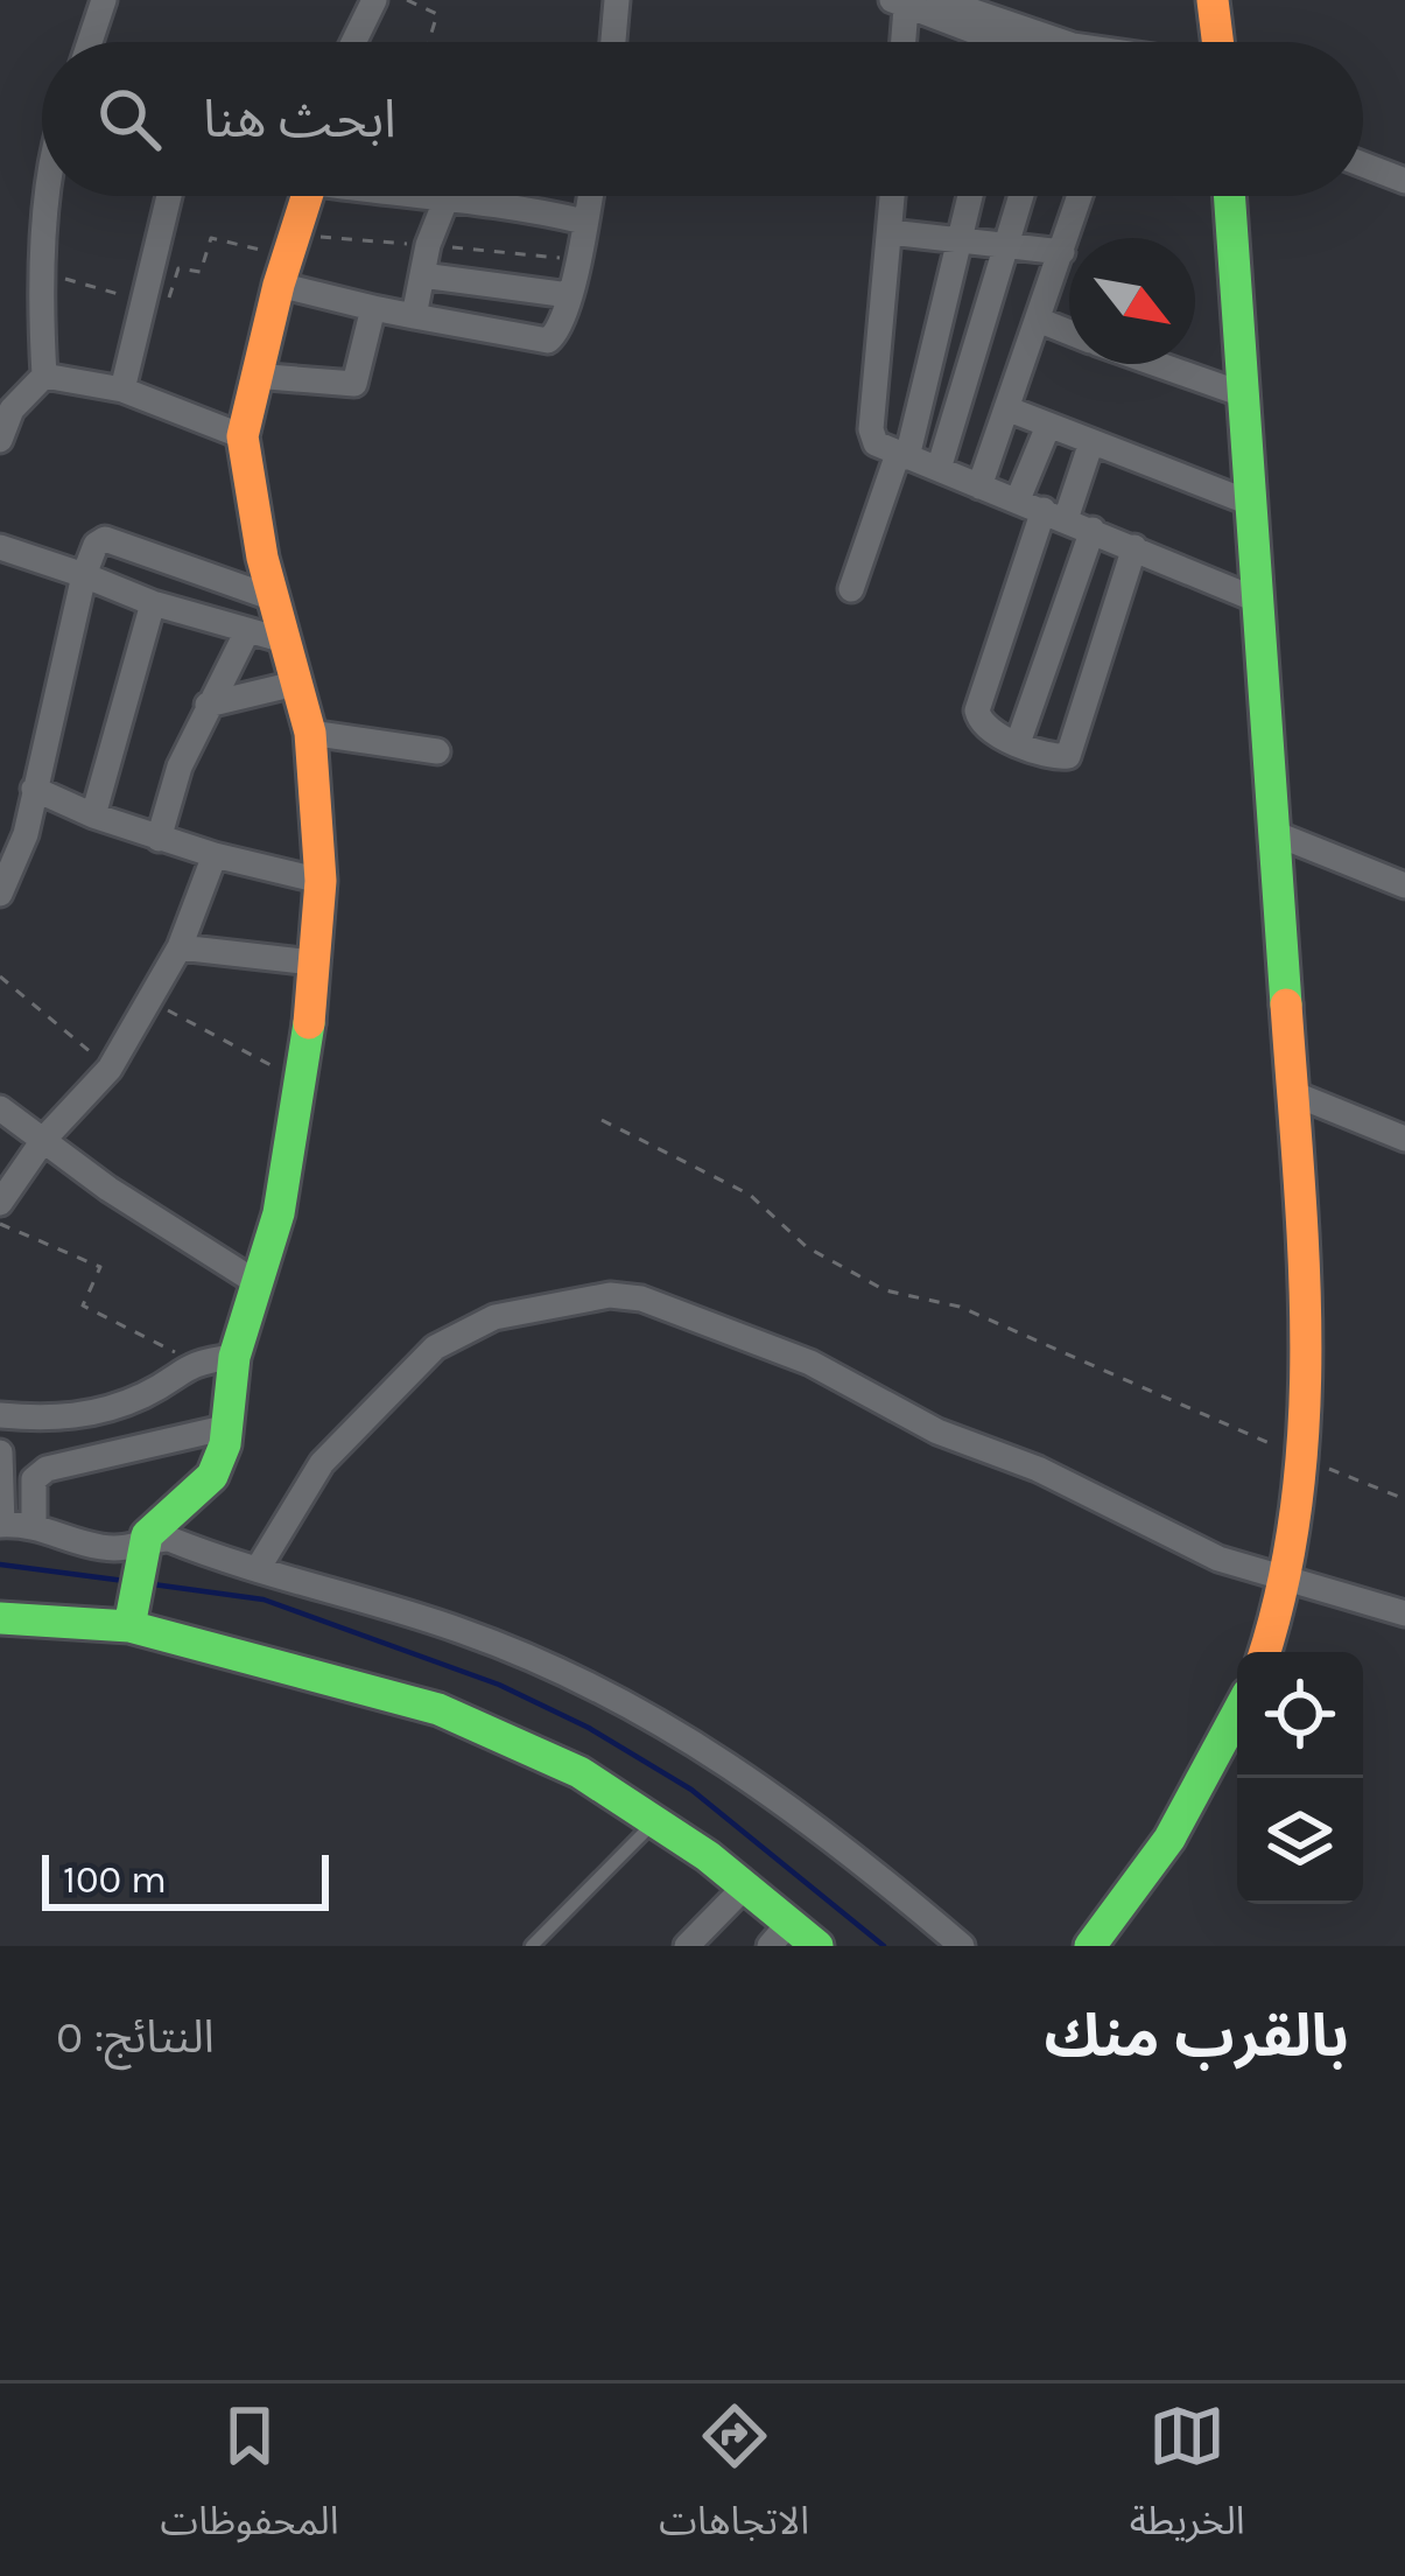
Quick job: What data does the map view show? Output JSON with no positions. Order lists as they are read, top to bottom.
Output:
{
  "scale_bar": "100 m",
  "north": "bottom right",
  "page": {
    "search": "ابحث هنا",
    "scale": "100 m",
    "heading": ["بالقرب منك", "النتائج: 0"],
    "nav": ["الخريطة", "الاتجاهات", "المحفوظات"]
  }
}
